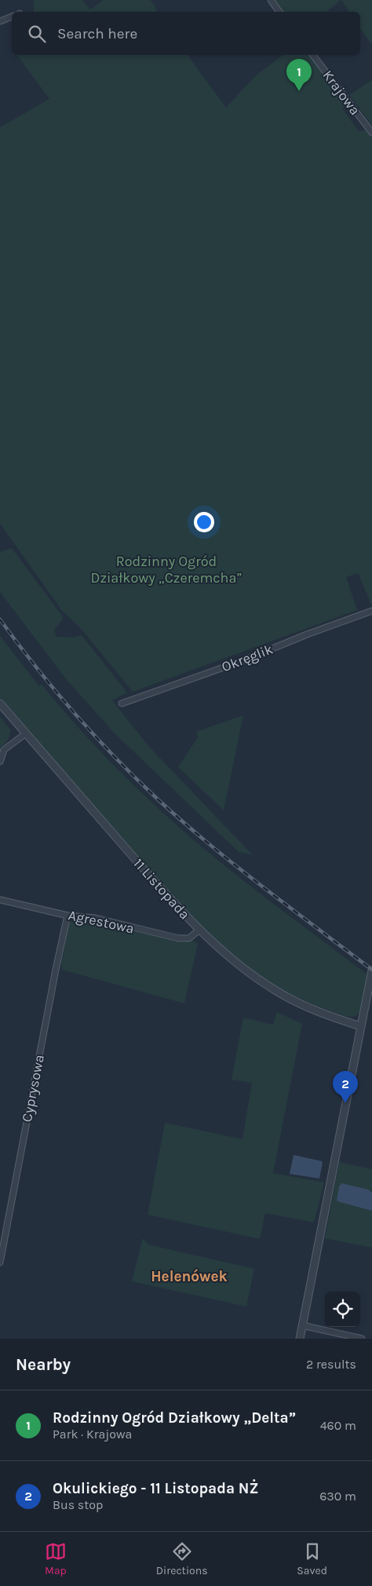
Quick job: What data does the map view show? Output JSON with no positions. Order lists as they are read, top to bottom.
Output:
{
  "streets": {
    "street": [
      "Krajowa",
      "Okręglik",
      "11 Listopada",
      "Agrestowa",
      "Cyprysowa"
    ]
  },
  "crossings": [
    ["11 Listopada", "Agrestowa"],
    ["Agrestowa", "Cyprysowa"]
  ],
  "districts": ["Helenówek"],
  "parks": ["Rodzinny Ogród Działkowy „Czeremcha”"],
  "page": {
    "search": "Search here",
    "pins": ["1", "2"],
    "heading": ["Nearby", "2 results"],
    "list": [
      {
        "mark": "1",
        "name": "Rodzinny Ogród Działkowy „Delta”",
        "note": "Park · Krajowa",
        "value": "460 m"
      },
      {
        "mark": "2",
        "name": "Okulickiego - 11 Listopada NŻ",
        "note": "Bus stop",
        "value": "630 m"
      }
    ],
    "nav": ["Map", "Directions", "Saved"]
  }
}
